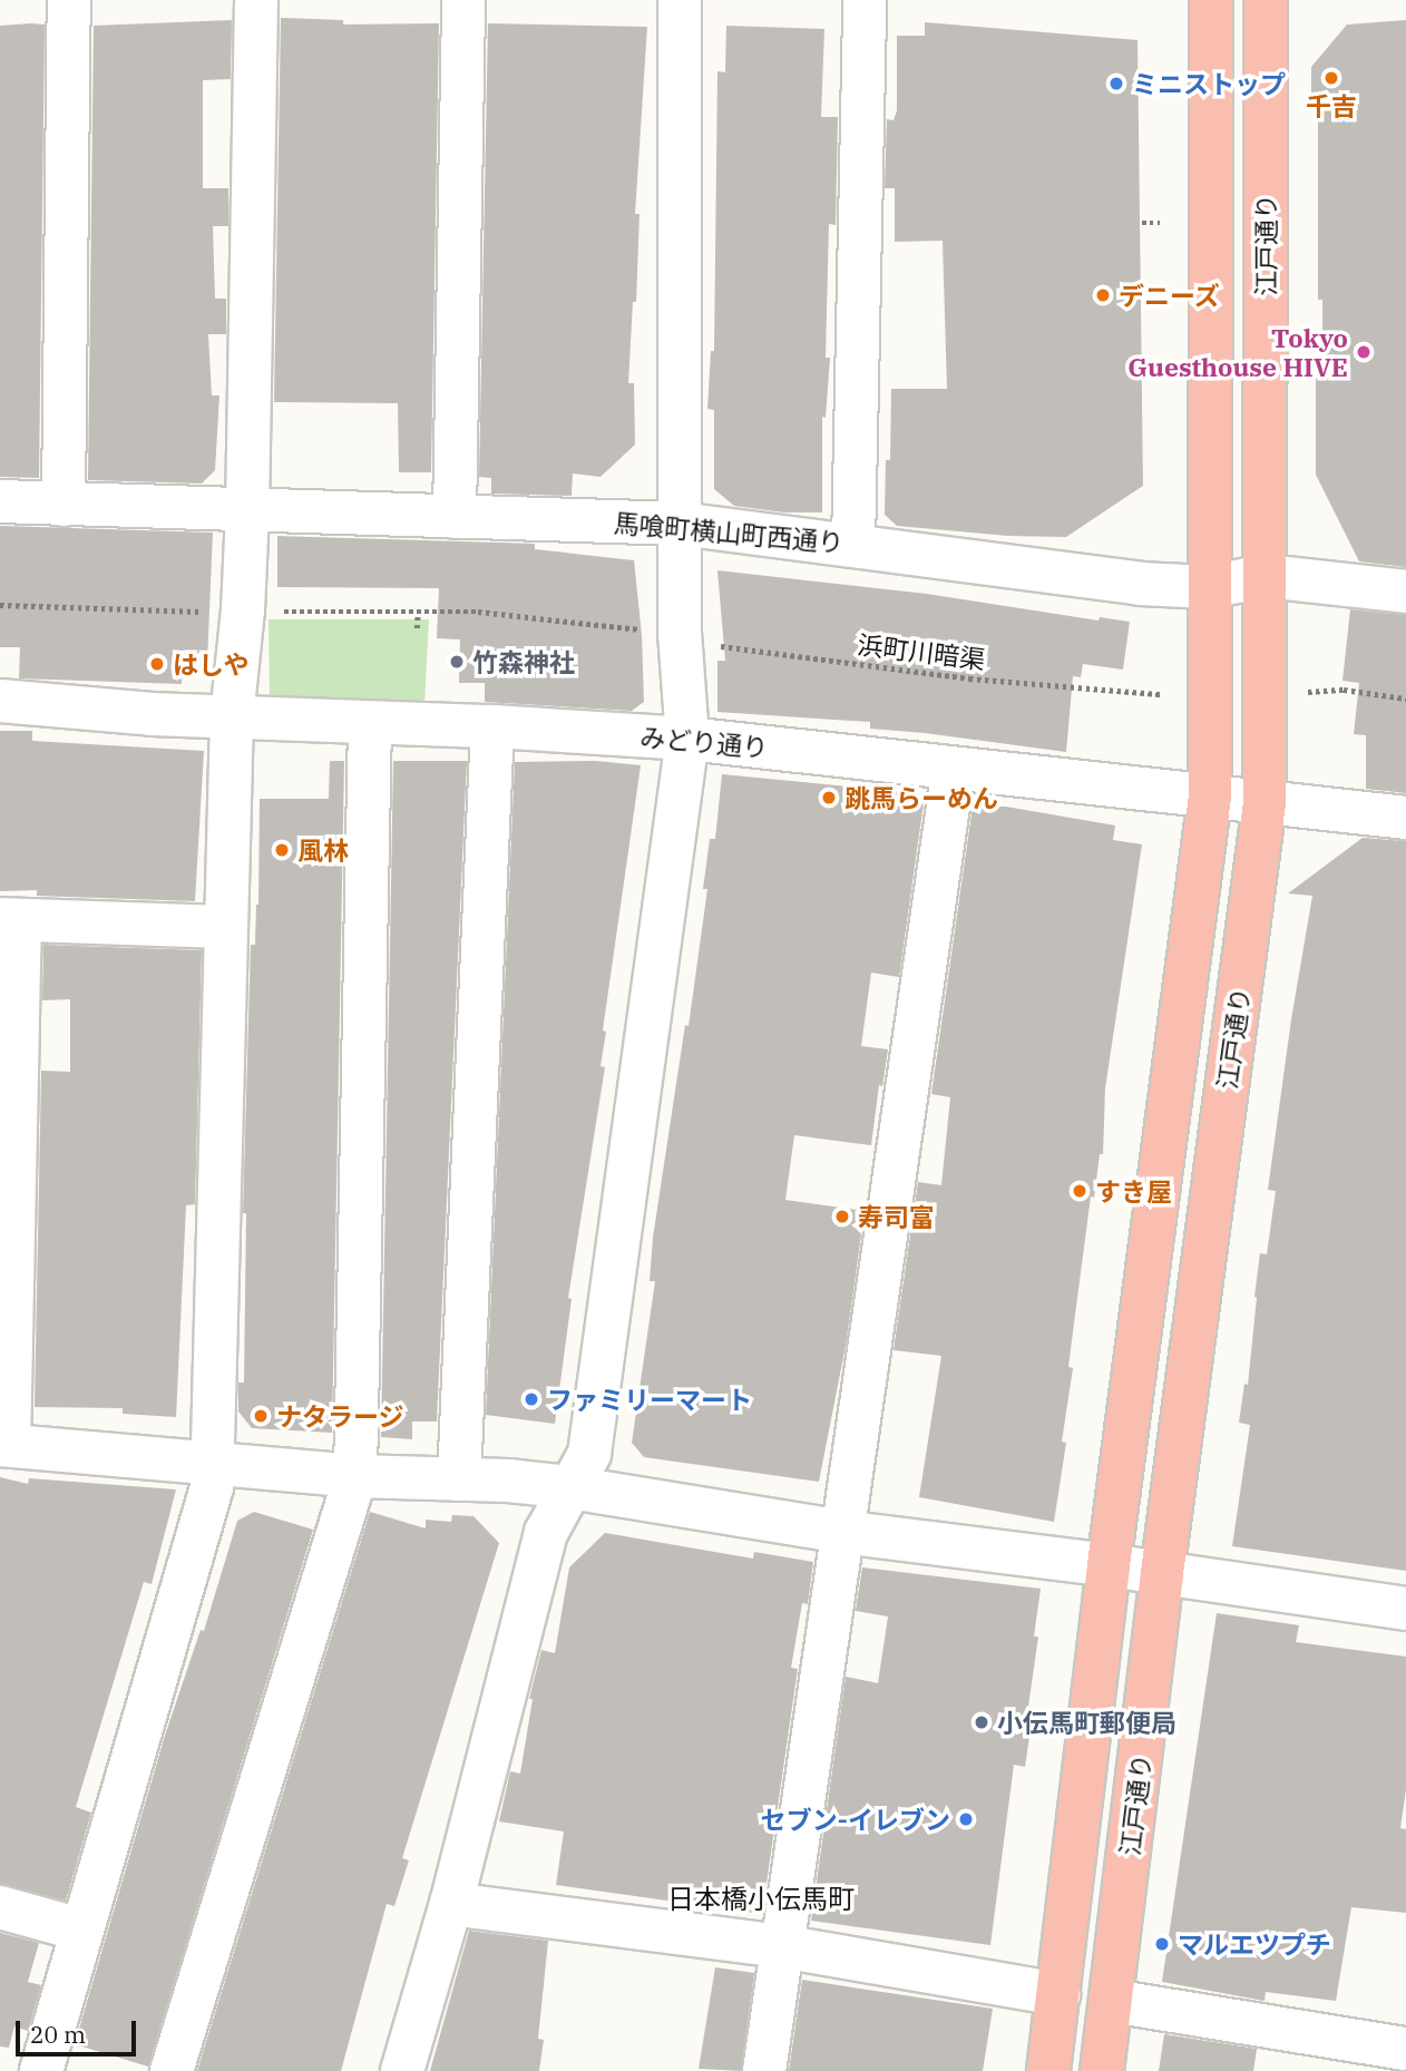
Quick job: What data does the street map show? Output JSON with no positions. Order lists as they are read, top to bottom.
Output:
{
  "streets": {
    "highway": ["江戸通り"],
    "street": ["馬喰町横山町西通り", "みどり通り"],
    "path": ["浜町川暗渠"]
  },
  "crossings": [
    ["江戸通り", "馬喰町横山町西通り"],
    ["江戸通り", "みどり通り"]
  ],
  "districts": ["日本橋小伝馬町"],
  "places": [
    "千吉",
    "ミニストップ",
    "デニーズ",
    "Tokyo Guesthouse HIVE",
    "竹森神社",
    "はしや",
    "跳馬らーめん",
    "風林",
    "すき屋",
    "寿司富",
    "ファミリーマート",
    "ナタラージ",
    "小伝馬町郵便局",
    "セブン-イレブン",
    "マルエツプチ"
  ],
  "scale_bar": "20 m"
}
